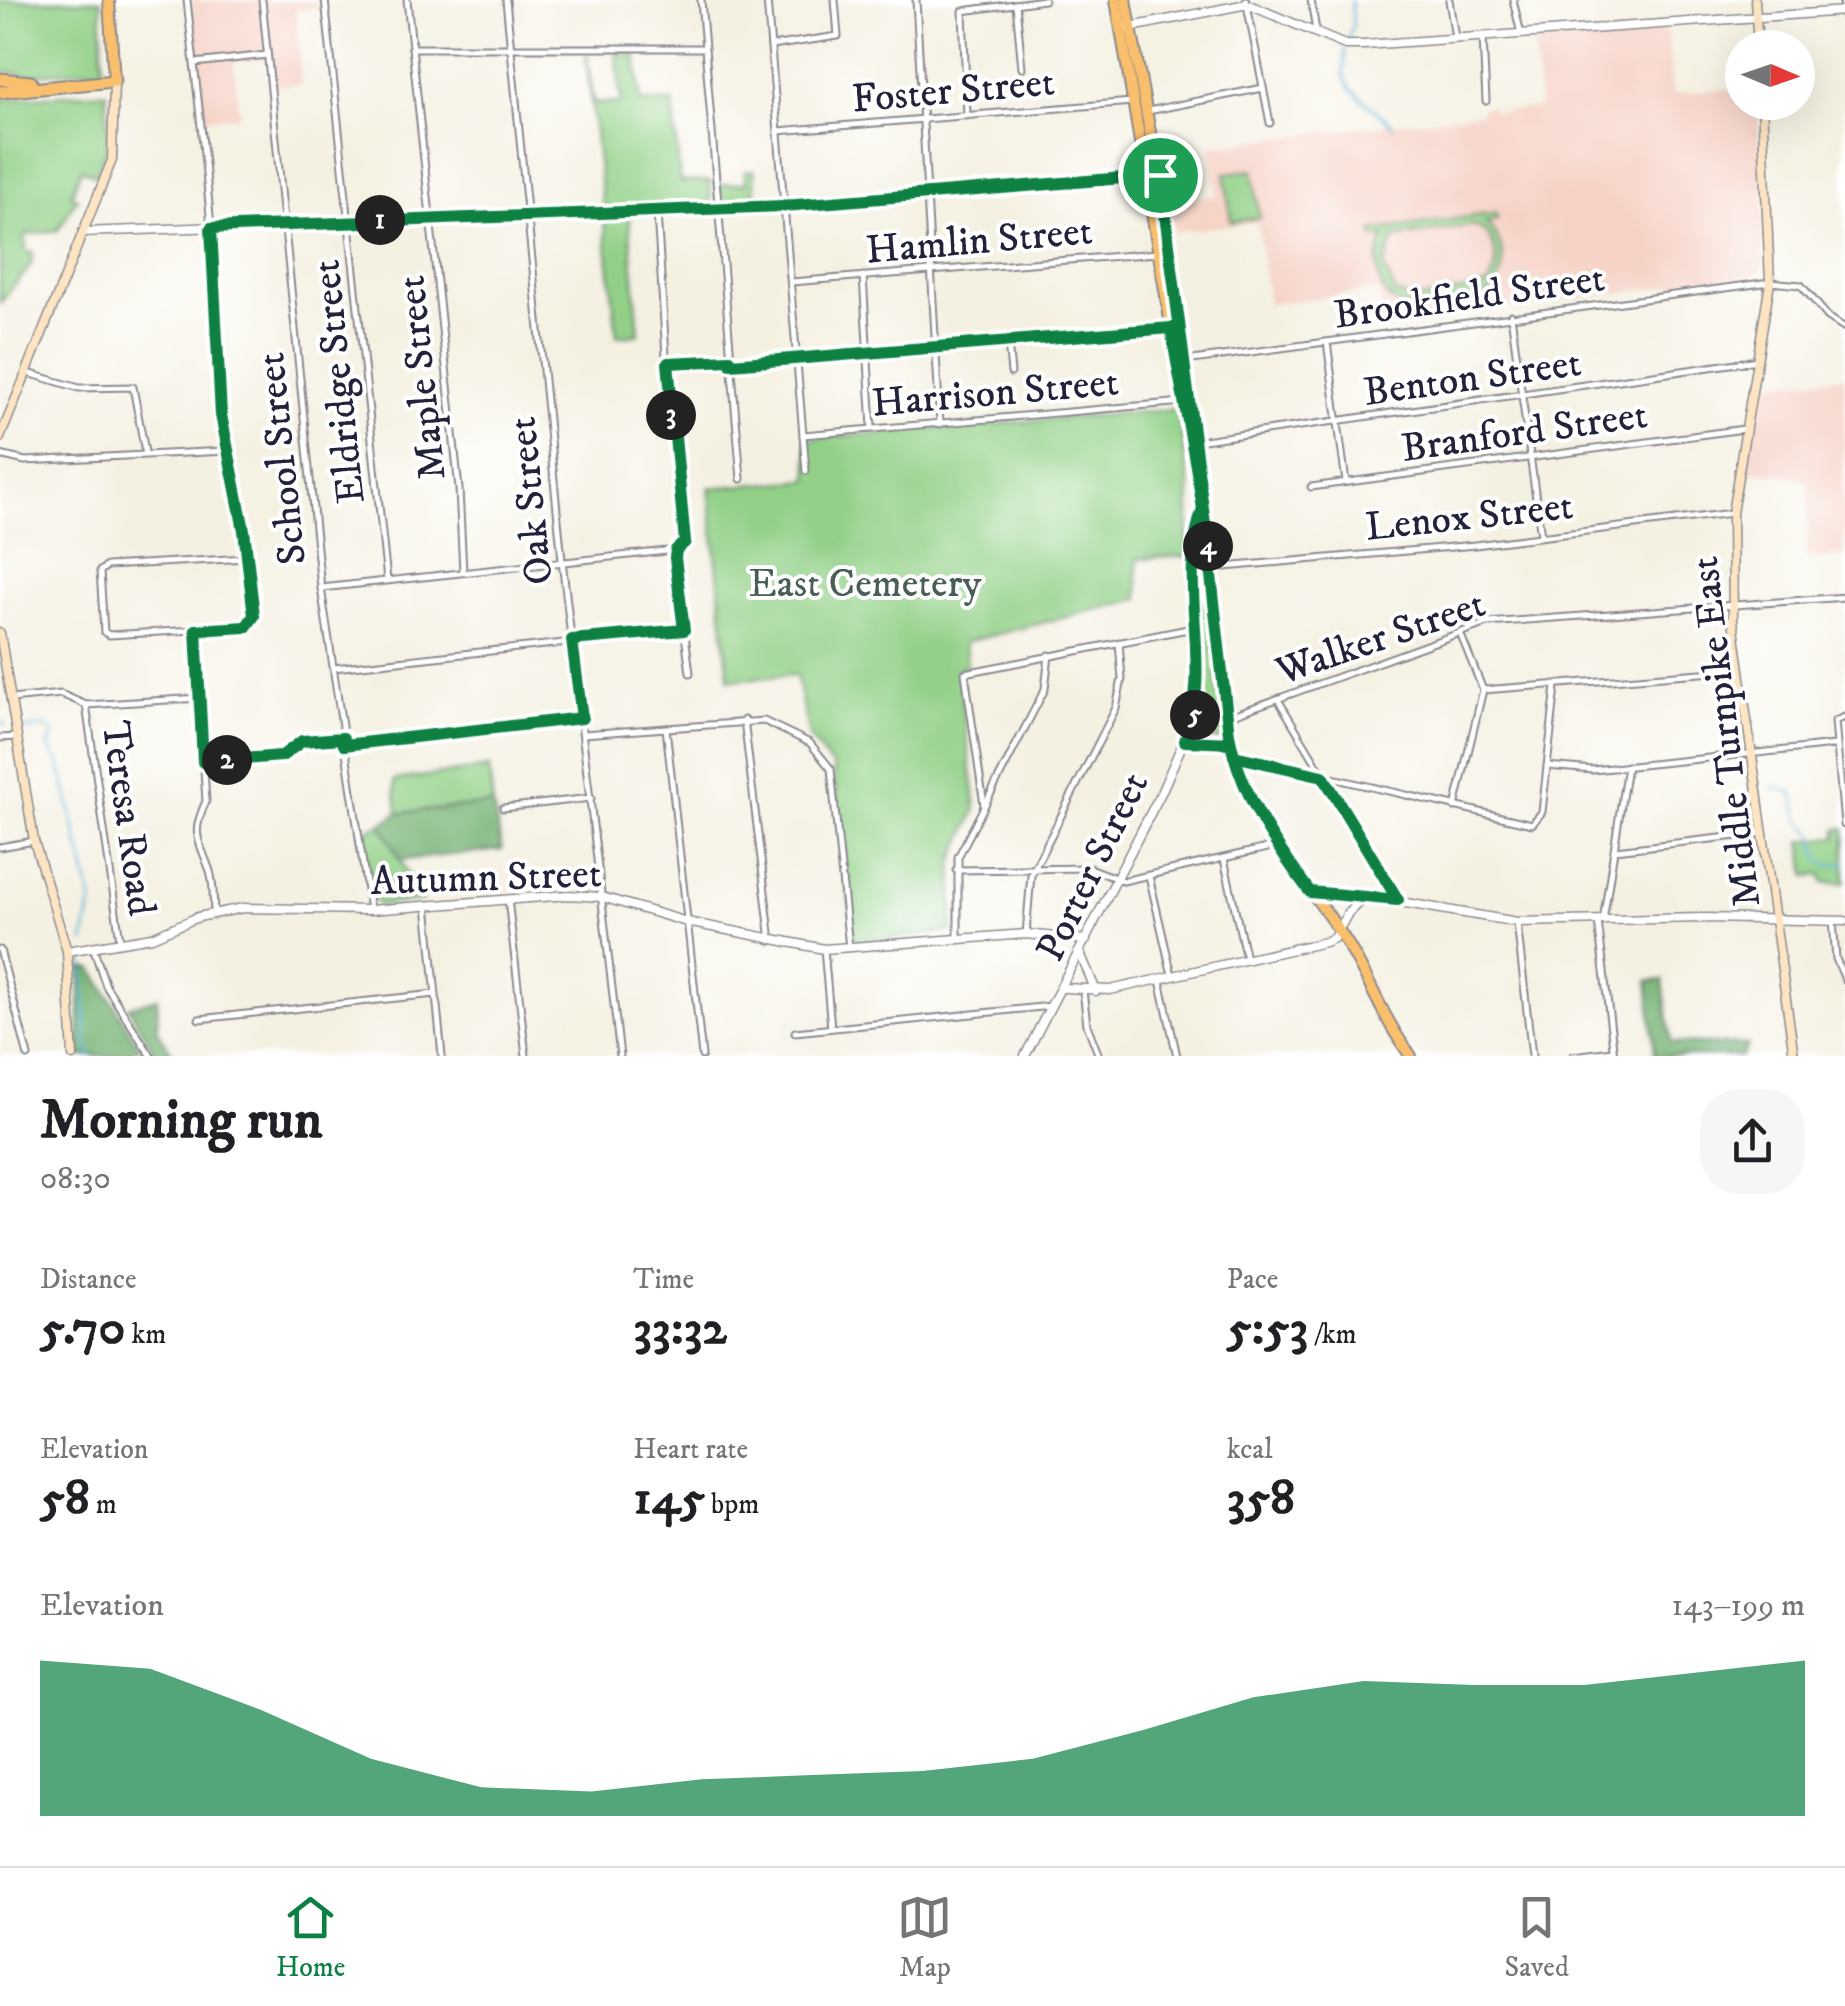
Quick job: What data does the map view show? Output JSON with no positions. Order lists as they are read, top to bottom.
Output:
{
  "streets": {
    "main road": ["Middle Turnpike East"],
    "street": [
      "Foster Street",
      "Hamlin Street",
      "Brookfield Street",
      "Benton Street",
      "Maple Street",
      "Eldridge Street",
      "Harrison Street",
      "Branford Street",
      "School Street",
      "Oak Street",
      "Lenox Street",
      "Walker Street",
      "Teresa Road",
      "Porter Street",
      "Autumn Street"
    ]
  },
  "crossings": [
    ["Brookfield Street", "Middle Turnpike East"],
    ["Benton Street", "Middle Turnpike East"],
    ["Branford Street", "Middle Turnpike East"],
    ["School Street", "Autumn Street"],
    ["Oak Street", "Autumn Street"],
    ["Lenox Street", "Middle Turnpike East"],
    ["Walker Street", "Middle Turnpike East"],
    ["Teresa Road", "Autumn Street"],
    ["Porter Street", "Autumn Street"]
  ],
  "parks": ["East Cemetery"],
  "north": "right",
  "page": {
    "pins": [
      "1",
      "3",
      "4",
      "5",
      "2"
    ],
    "heading": ["Morning run", "08:30"],
    "stats": [
      ["Distance", "5.70 km"],
      ["Time", "33:32"],
      ["Pace", "5:53 /km"],
      ["Elevation", "58 m"],
      ["Heart rate", "145 bpm"],
      ["kcal", "358"]
    ],
    "chart": ["Elevation", "143–199 m"],
    "tabs": ["Home", "Map", "Saved"]
  }
}
